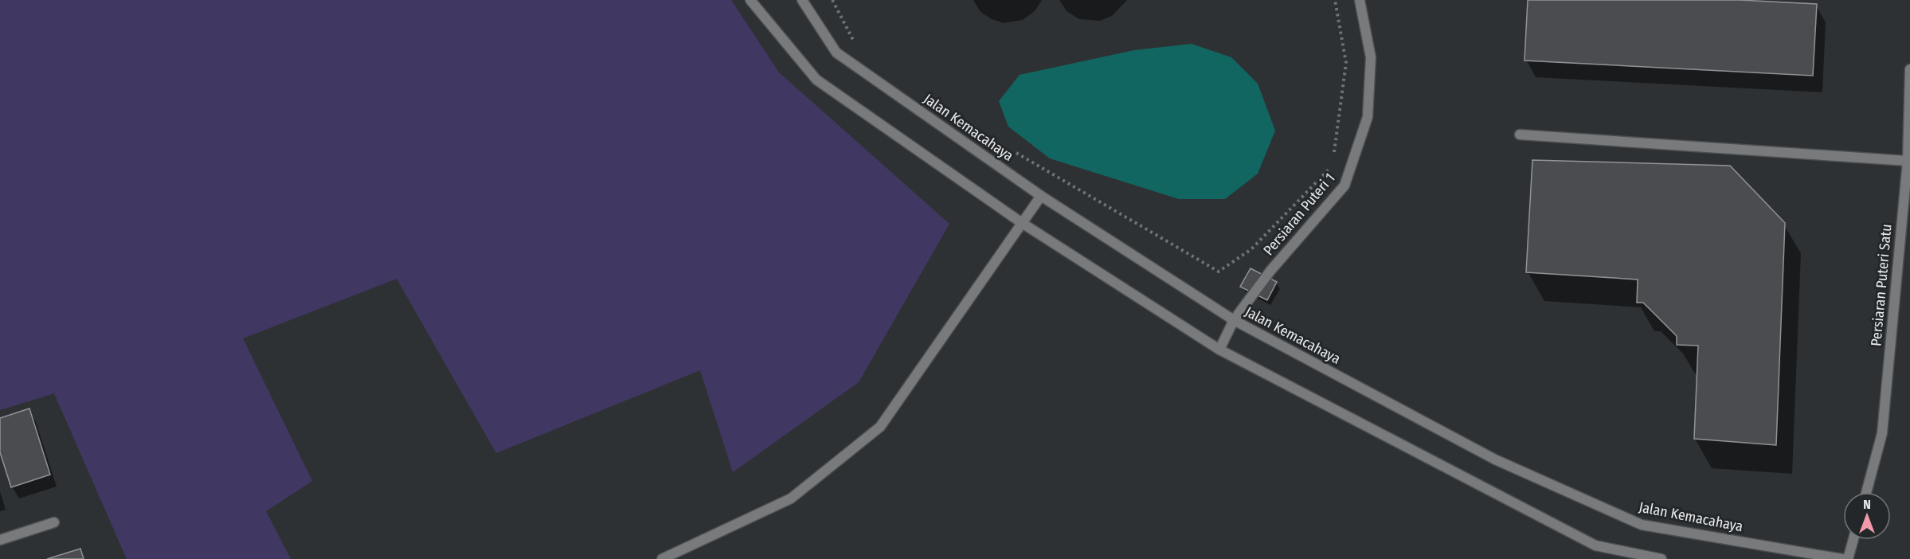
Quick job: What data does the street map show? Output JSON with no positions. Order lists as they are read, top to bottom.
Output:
{
  "streets": {
    "street": ["Jalan Kemacahaya", "Persiaran Puteri 1", "Persiaran Puteri Satu"]
  },
  "crossings": [
    ["Jalan Kemacahaya", "Persiaran Puteri 1"]
  ],
  "north": "top"
}
